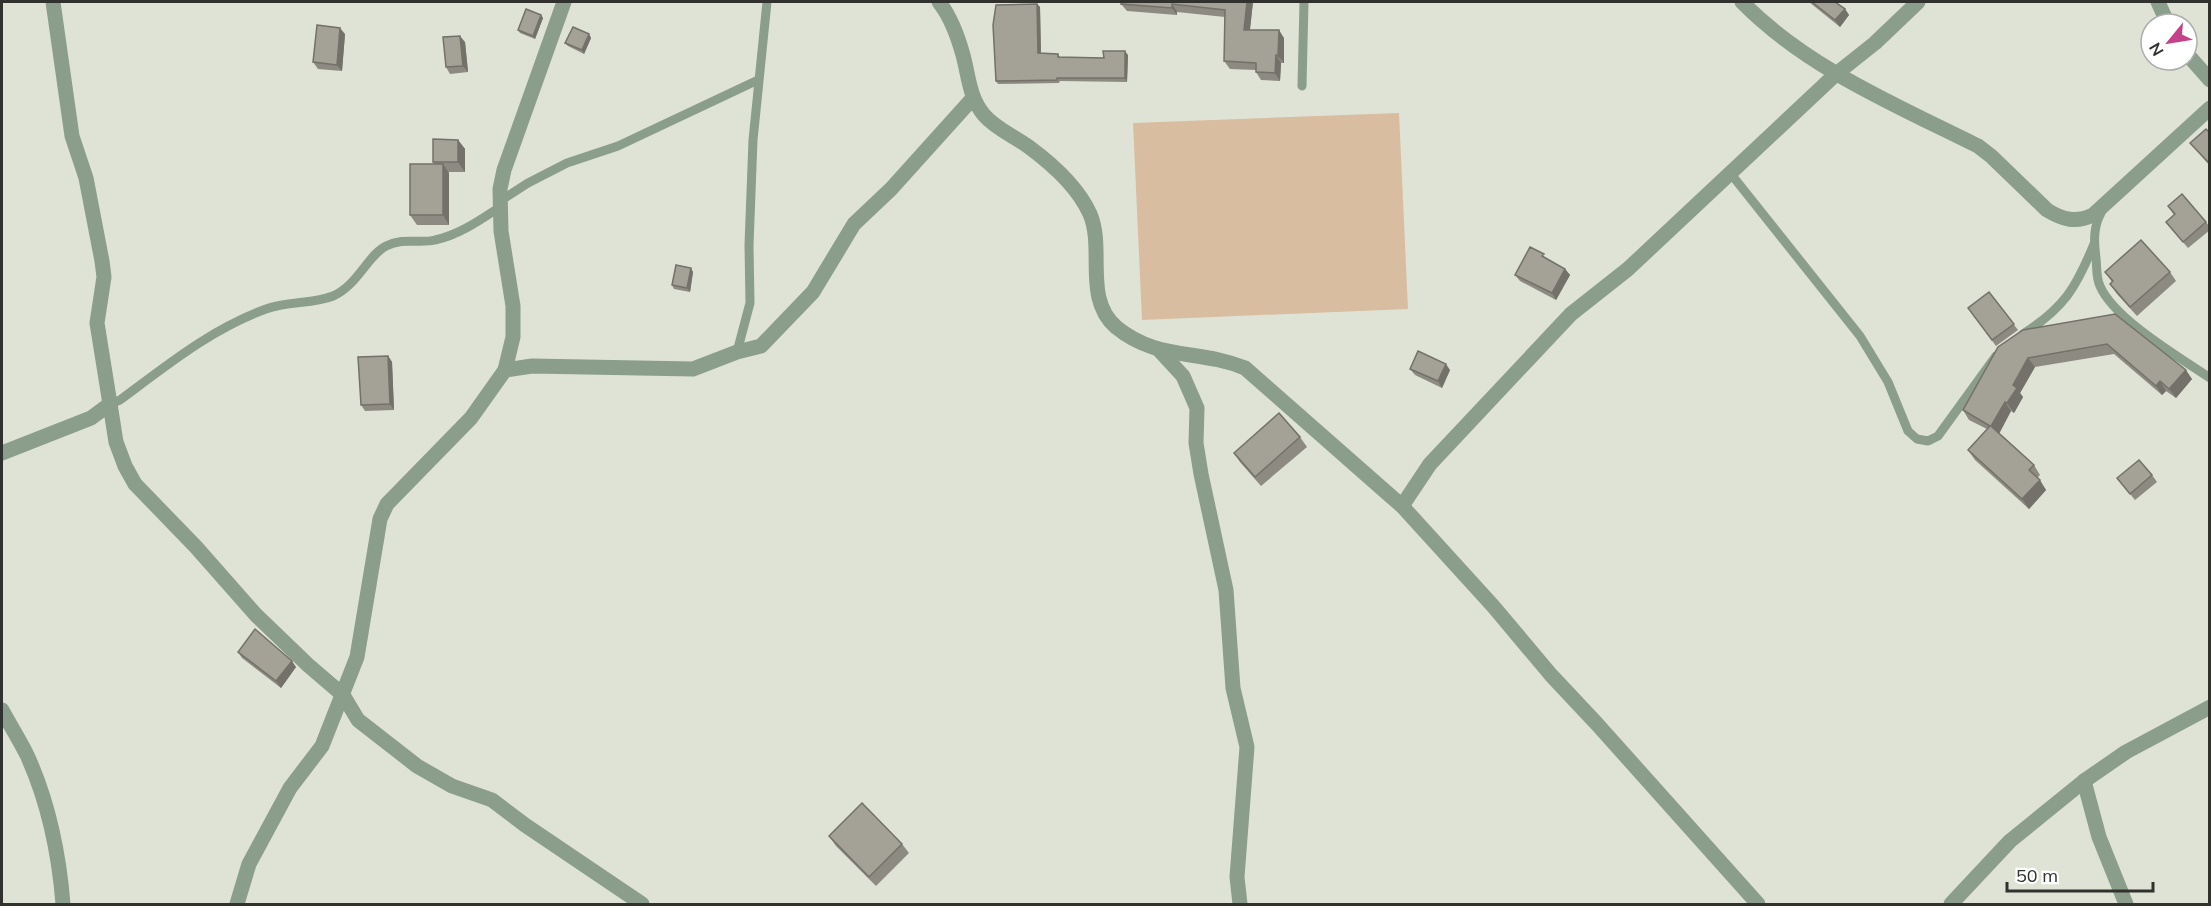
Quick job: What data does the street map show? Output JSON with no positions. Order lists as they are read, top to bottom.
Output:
{
  "scale_bar": "50 m",
  "north": "bottom left"
}
